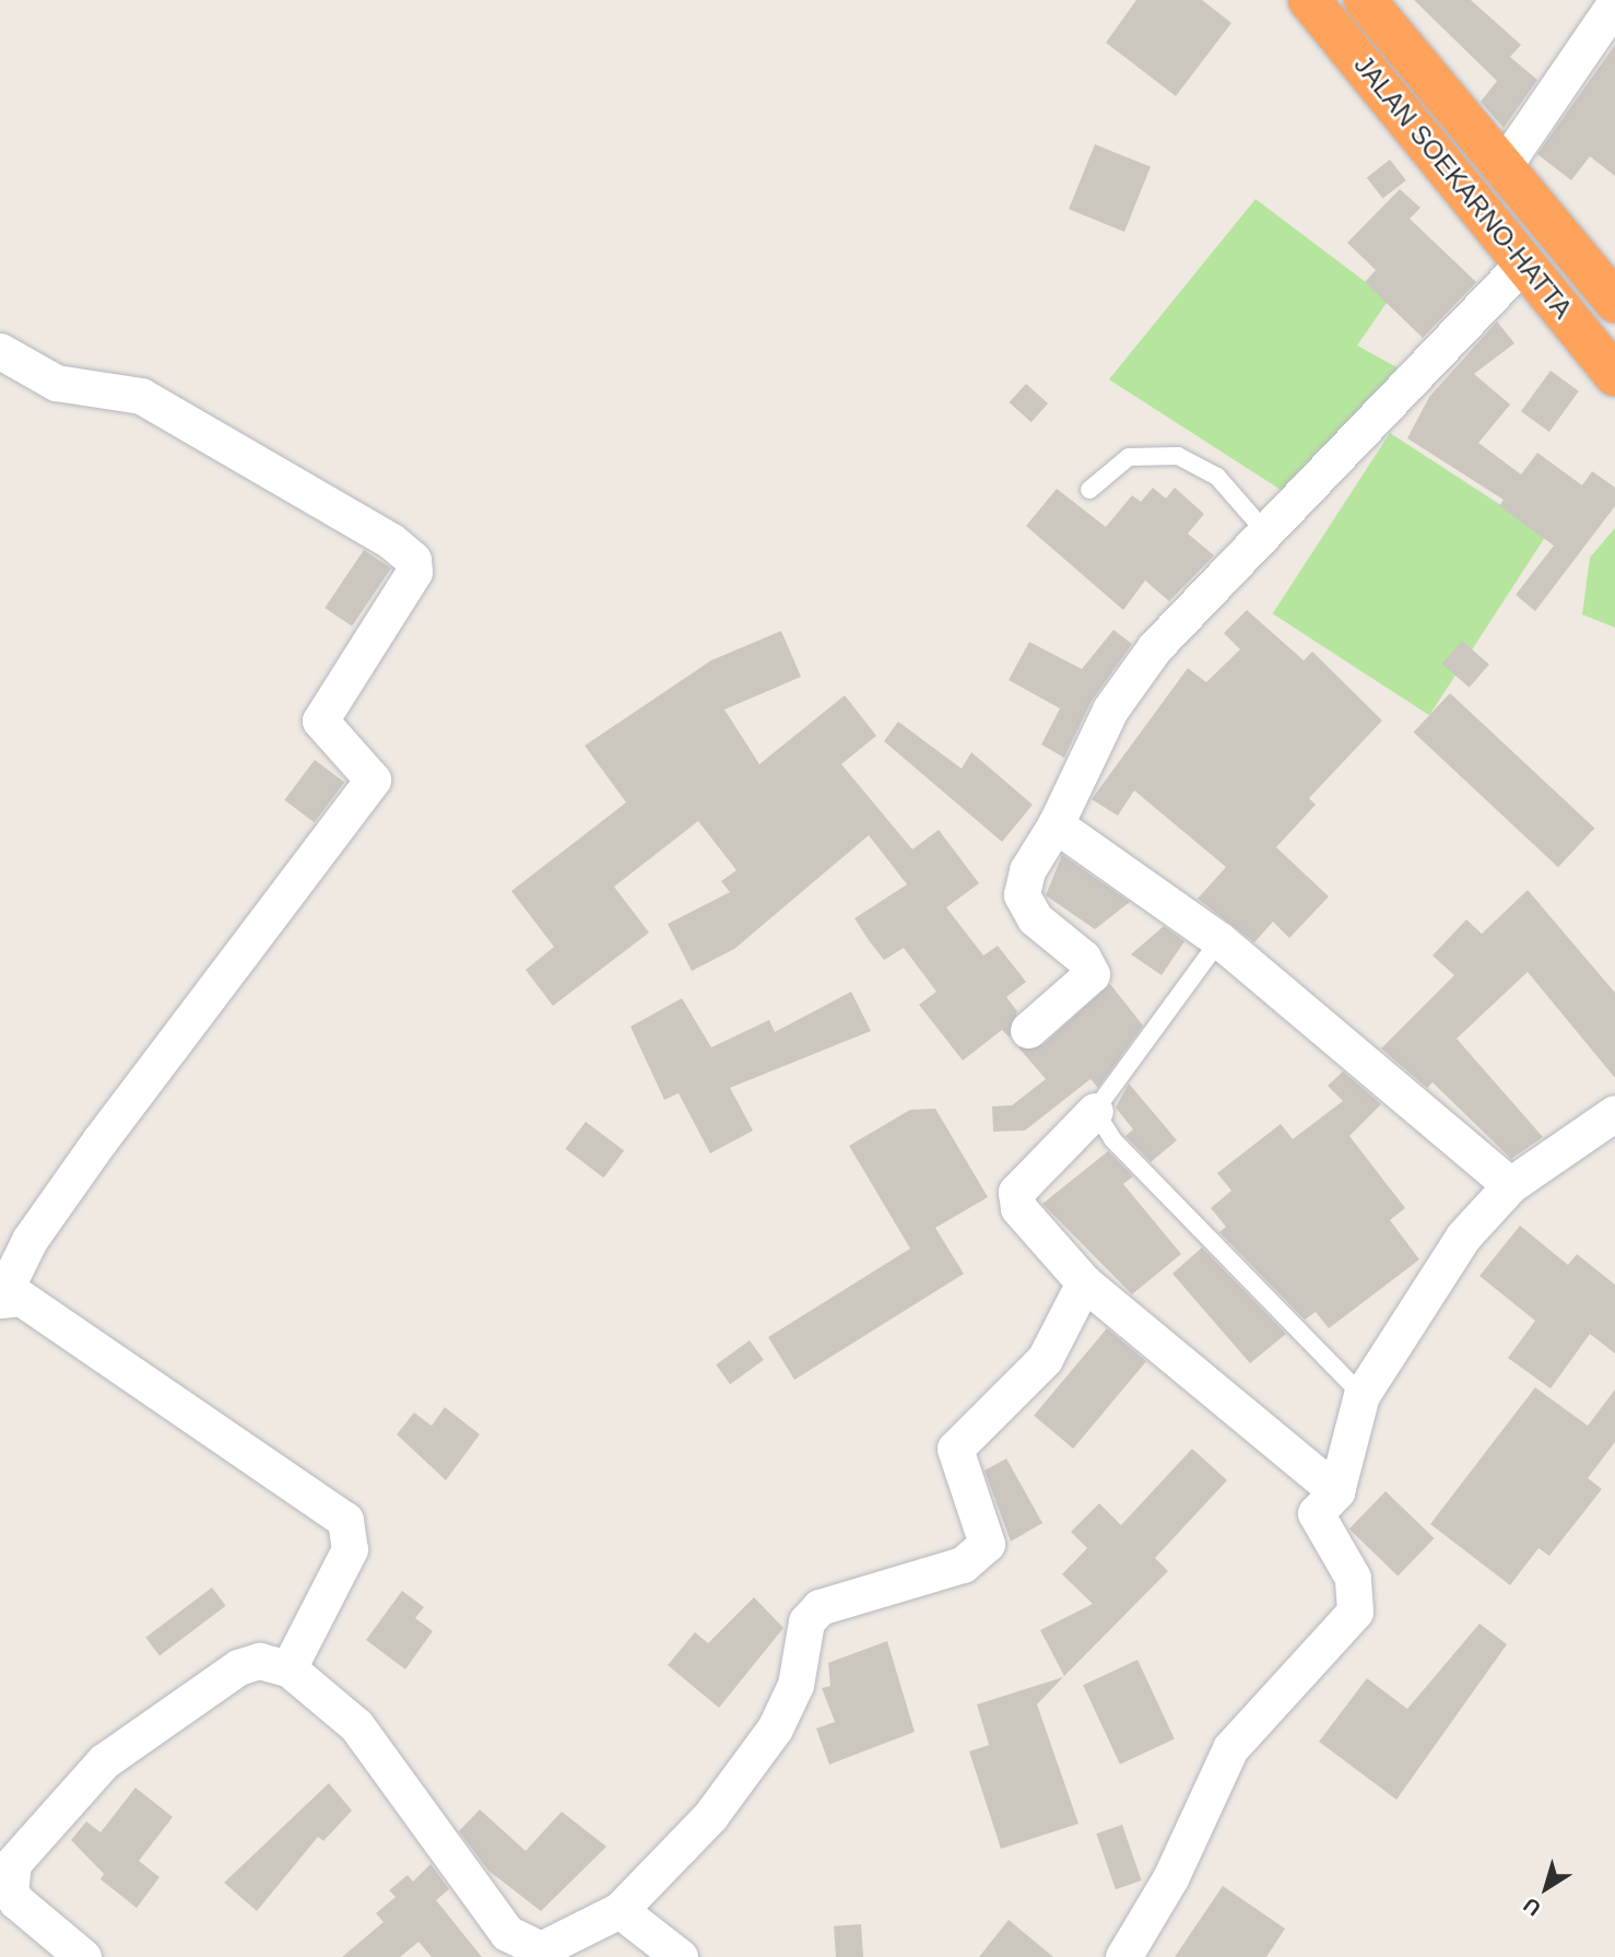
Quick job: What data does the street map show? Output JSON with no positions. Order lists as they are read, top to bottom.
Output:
{
  "streets": {
    "highway": ["JALAN SOEKARNO-HATTA"]
  },
  "north": "bottom left"
}
